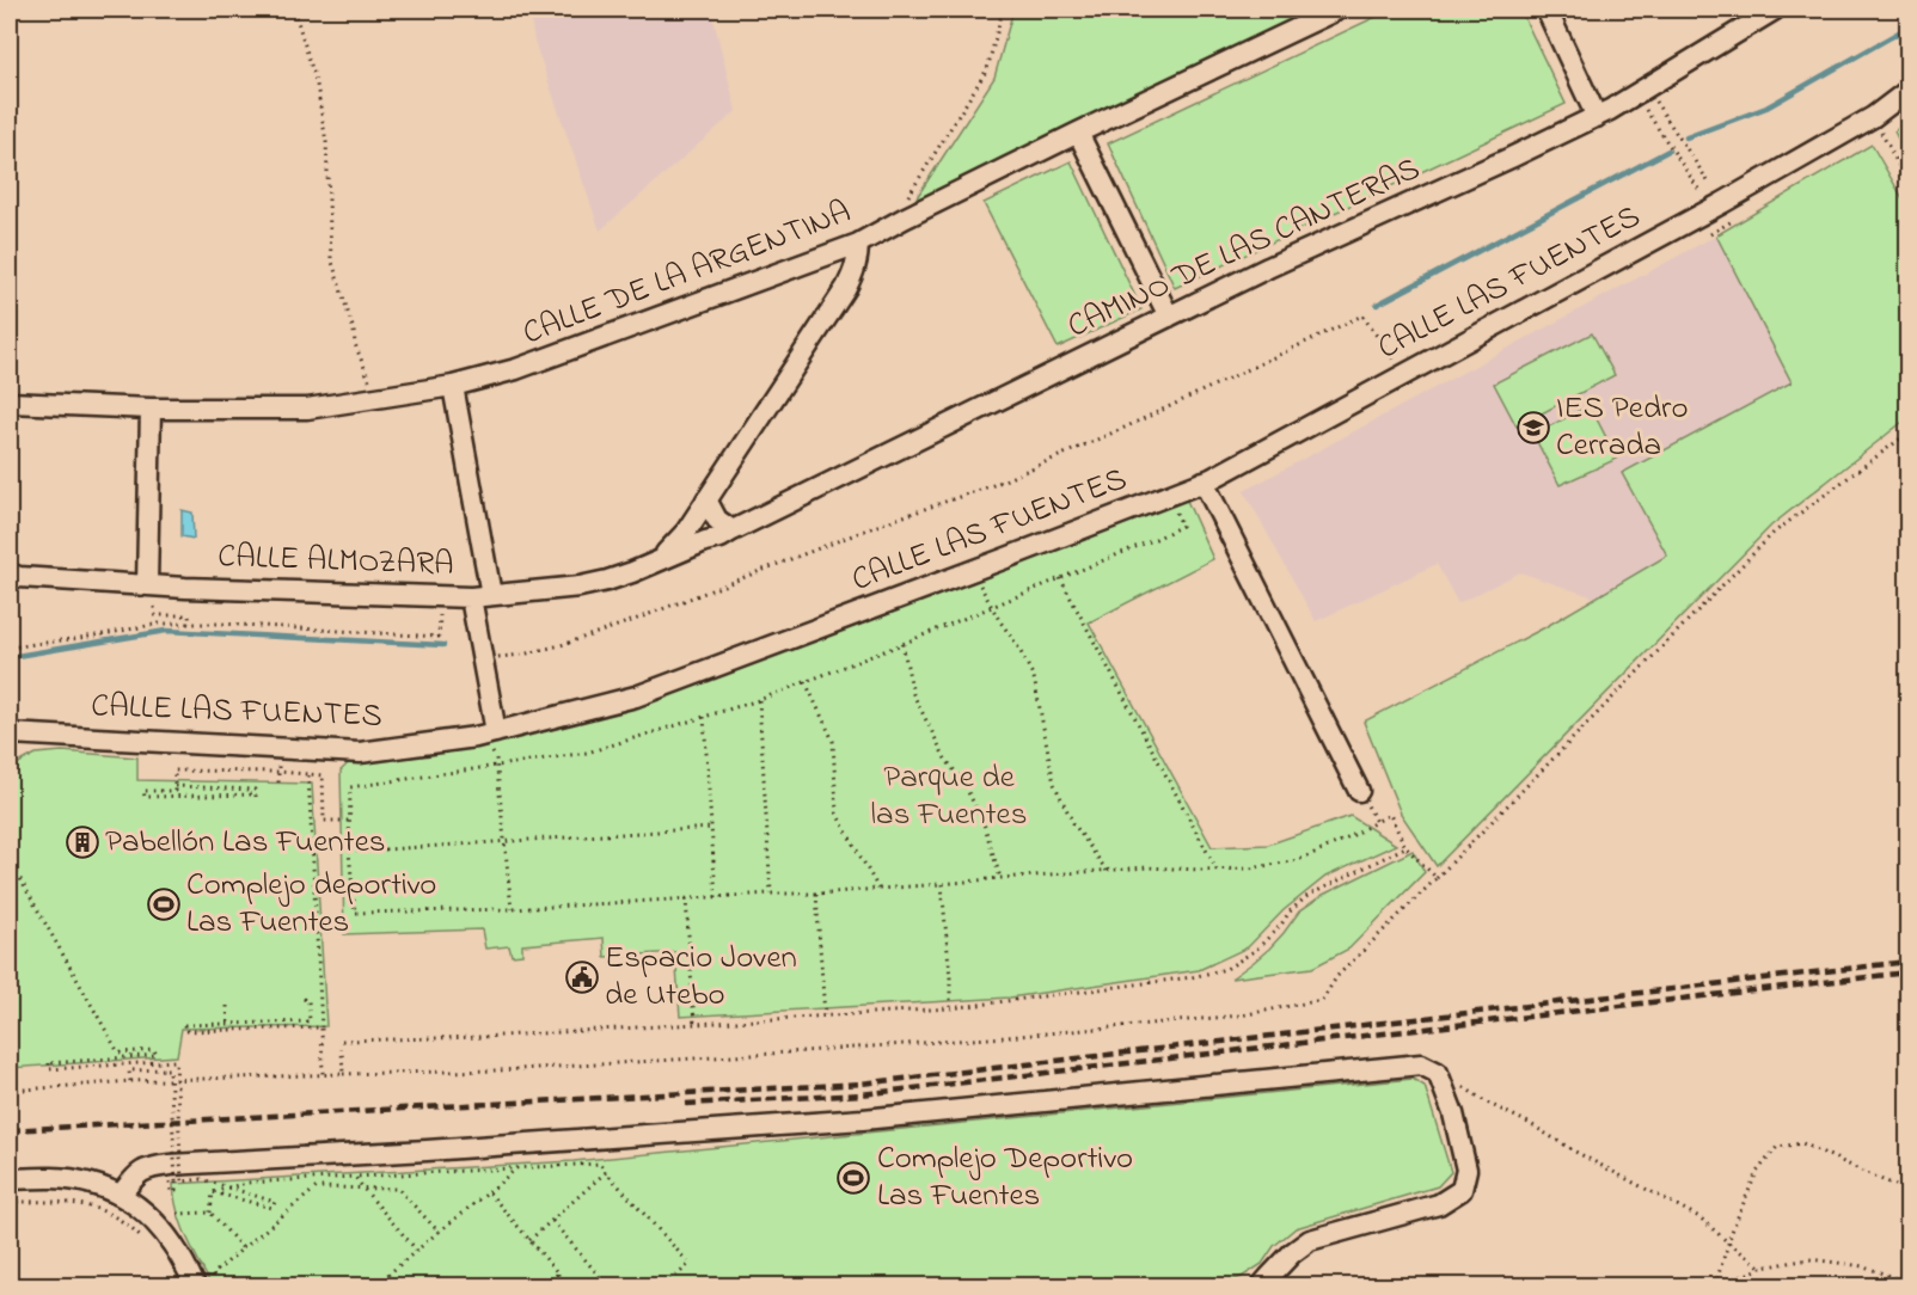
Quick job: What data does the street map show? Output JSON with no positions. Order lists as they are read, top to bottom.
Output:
{
  "streets": {
    "street": [
      "CAMINO DE LAS CANTERAS",
      "CALLE DE LA ARGENTINA",
      "CALLE LAS FUENTES",
      "CALLE ALMOZARA"
    ]
  },
  "crossings": [
    ["CAMINO DE LAS CANTERAS", "CALLE ALMOZARA"]
  ],
  "parks": ["Parque de las Fuentes"],
  "places": {
    "school or university": ["IES Pedro Cerrada"],
    "building": ["Pabellón Las Fuentes"],
    "sports": ["Complejo deportivo Las Fuentes", "Complejo Deportivo Las Fuentes"],
    "public building": ["Espacio Joven de Utebo"]
  }
}
